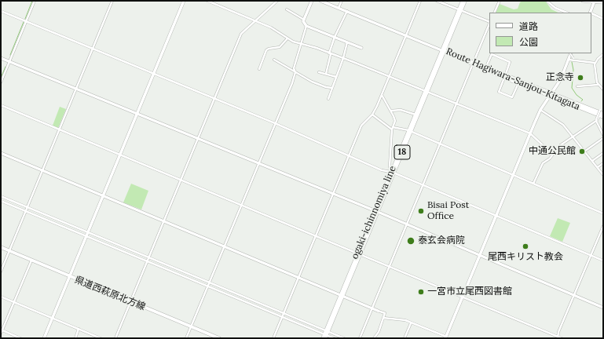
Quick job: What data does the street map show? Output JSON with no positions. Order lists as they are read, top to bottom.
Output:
{
  "streets": {
    "main road": [
      "Route Hagiwara-Sanjou-Kitagata",
      "18",
      "ogaki-ichinnomiya line",
      "県道西萩原北方線"
    ]
  },
  "crossings": [
    ["Route Hagiwara-Sanjou-Kitagata", "ogaki-ichinnomiya line"]
  ],
  "places": [
    "正念寺",
    "中通公民館",
    "Bisai Post Office",
    "泰玄会病院",
    "尾西キリスト教会",
    "一宮市立尾西図書館"
  ],
  "legend": ["道路", "公園"]
}
